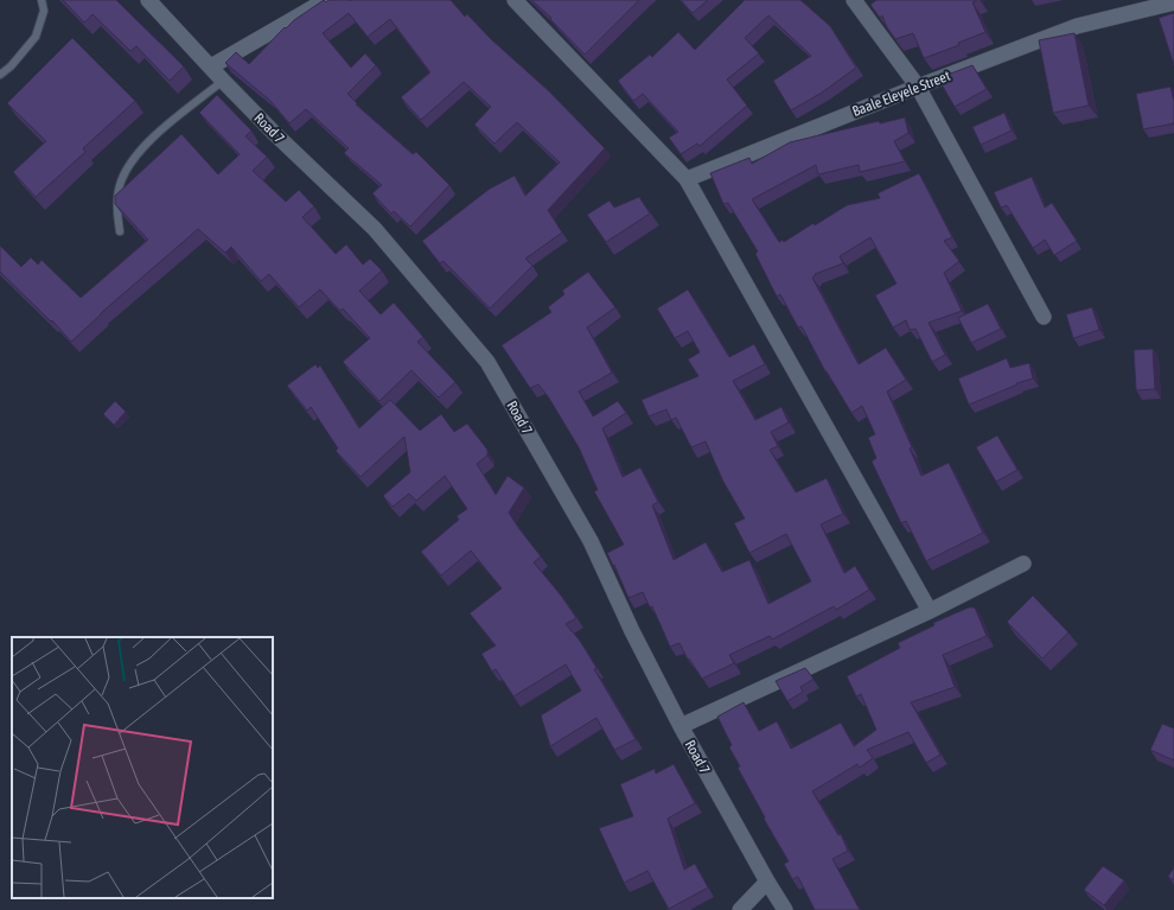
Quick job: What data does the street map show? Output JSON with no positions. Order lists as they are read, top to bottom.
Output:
{
  "streets": {
    "street": ["Baale Eleyele Street", "Road 7"]
  }
}
